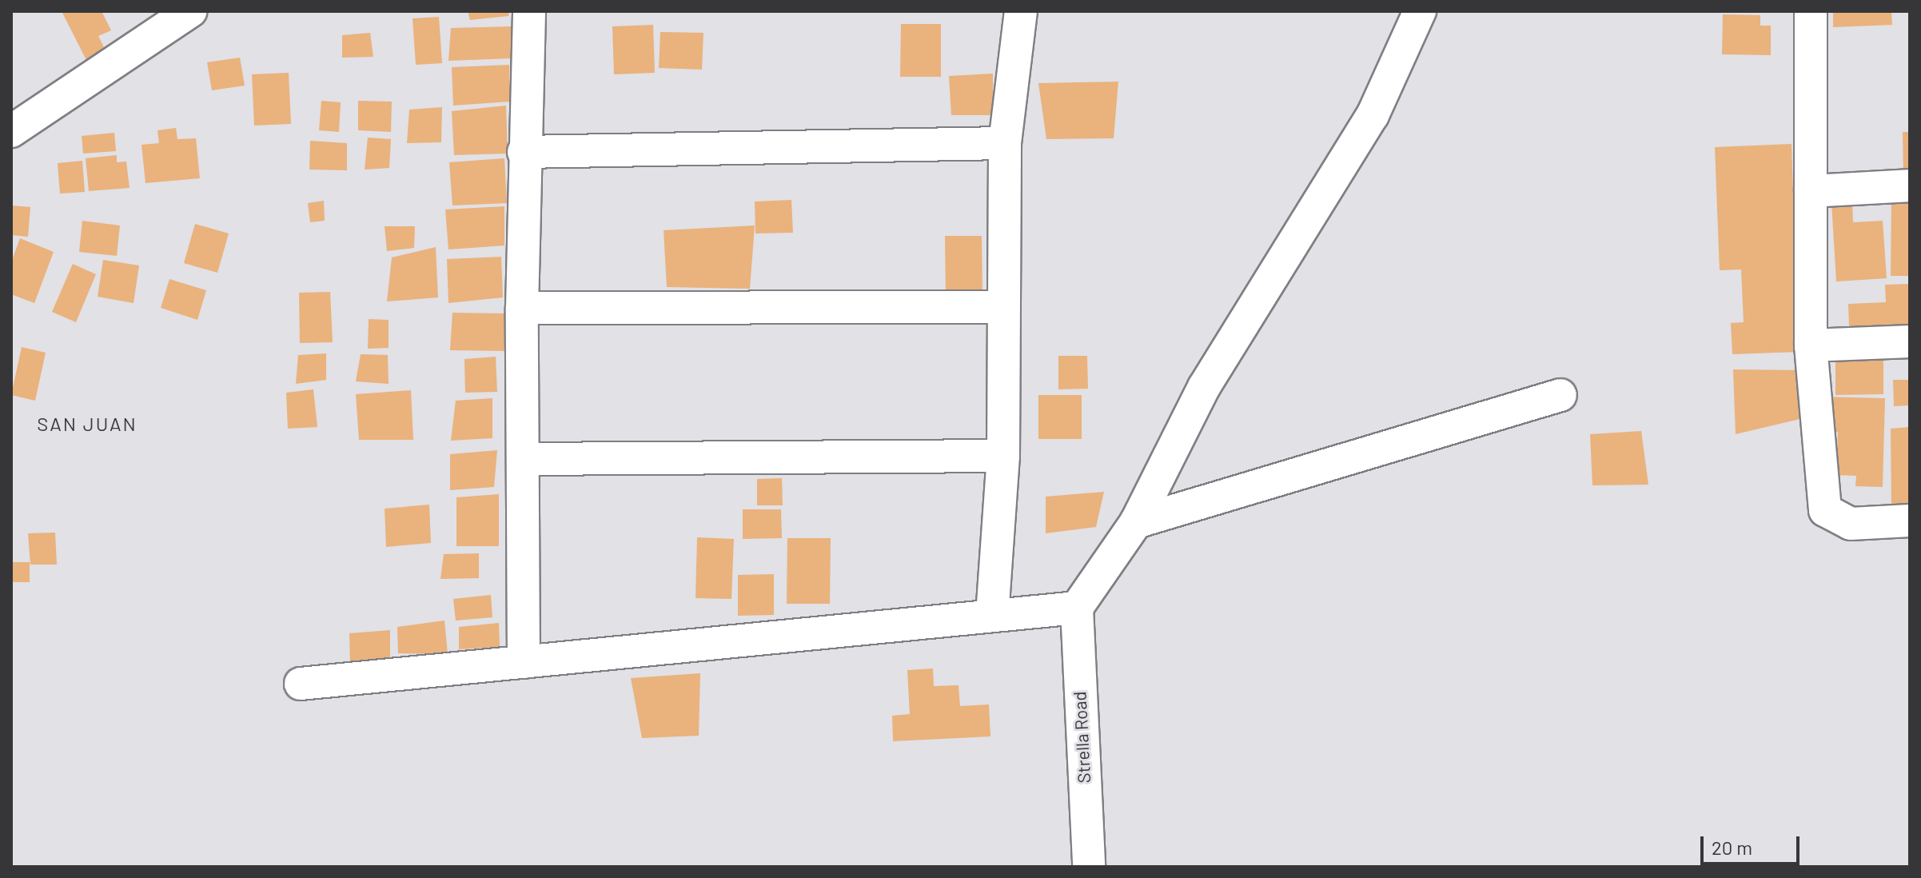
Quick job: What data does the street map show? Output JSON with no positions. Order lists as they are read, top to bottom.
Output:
{
  "streets": {
    "street": ["Strella Road"]
  },
  "districts": ["SAN JUAN"],
  "scale_bar": "20 m"
}
